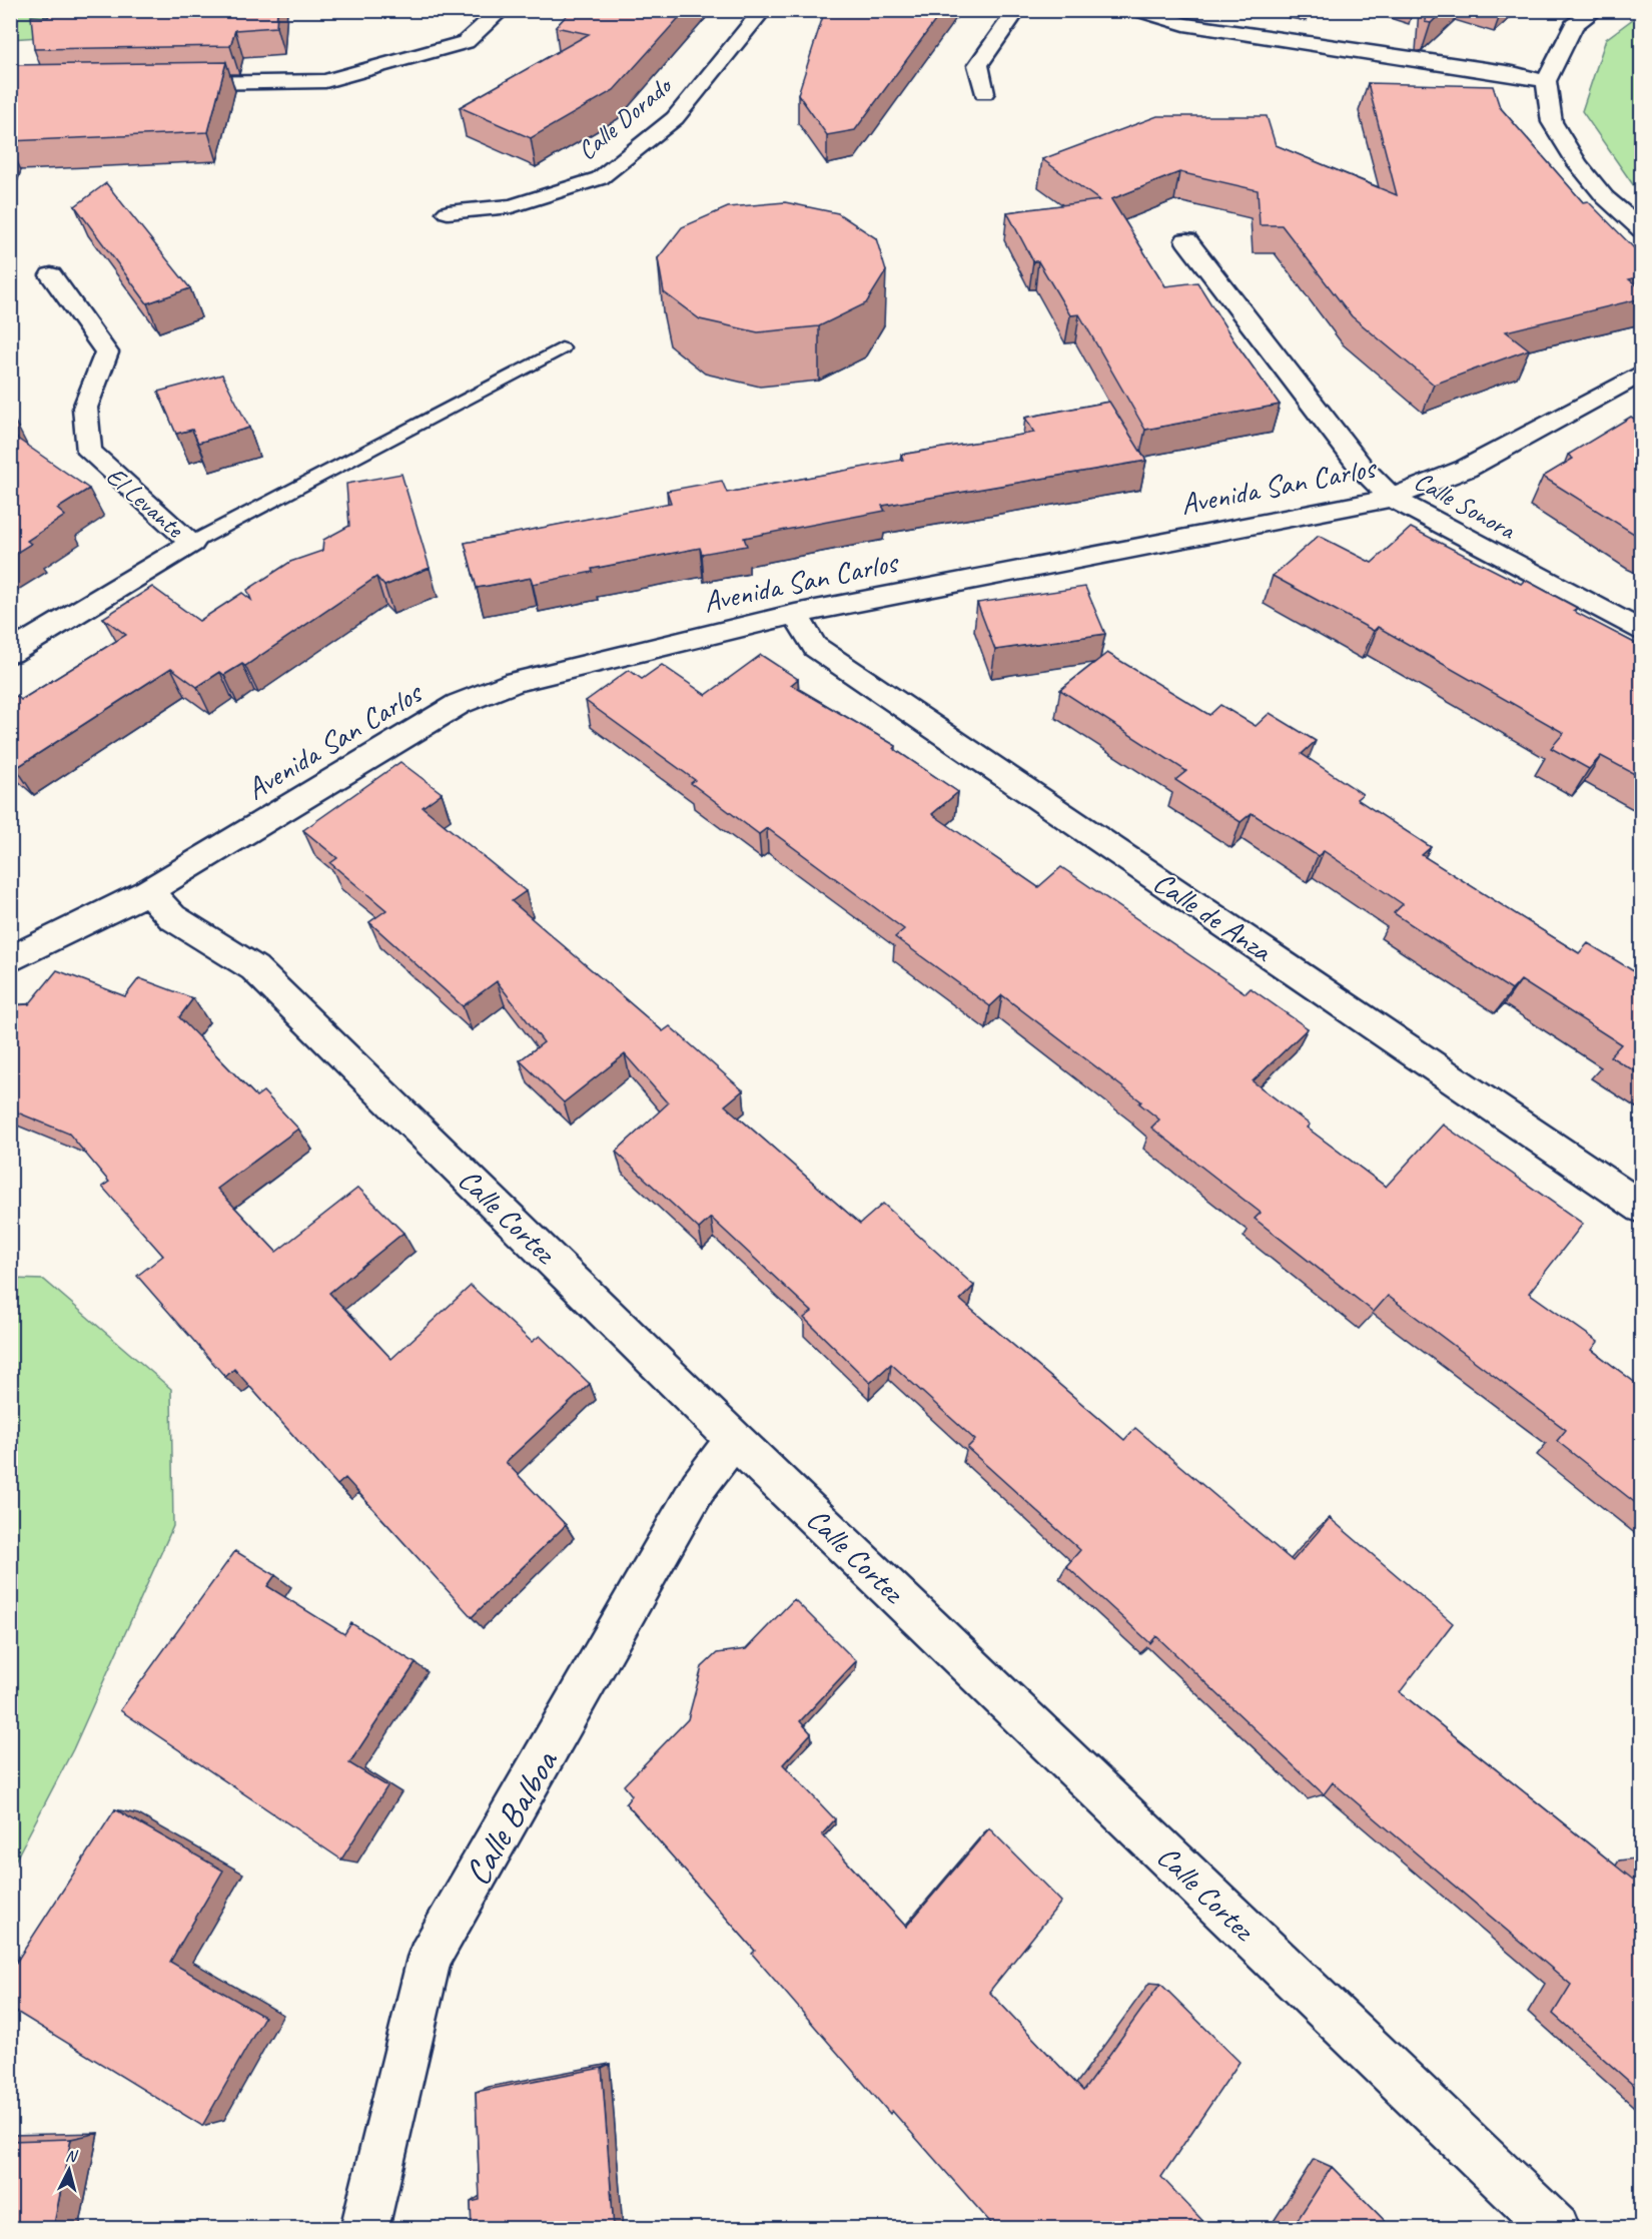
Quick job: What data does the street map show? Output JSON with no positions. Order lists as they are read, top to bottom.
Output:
{
  "streets": {
    "street": [
      "Calle Dorado",
      "Avenida San Carlos",
      "El Levante",
      "Calle Sonora",
      "Calle de Anza",
      "Calle Cortez",
      "Calle Balboa"
    ]
  },
  "crossings": [
    ["Avenida San Carlos", "Calle Sonora"],
    ["Avenida San Carlos", "Calle de Anza"],
    ["Avenida San Carlos", "Calle Cortez"],
    ["Calle Cortez", "Calle Balboa"]
  ],
  "north": "top"
}
